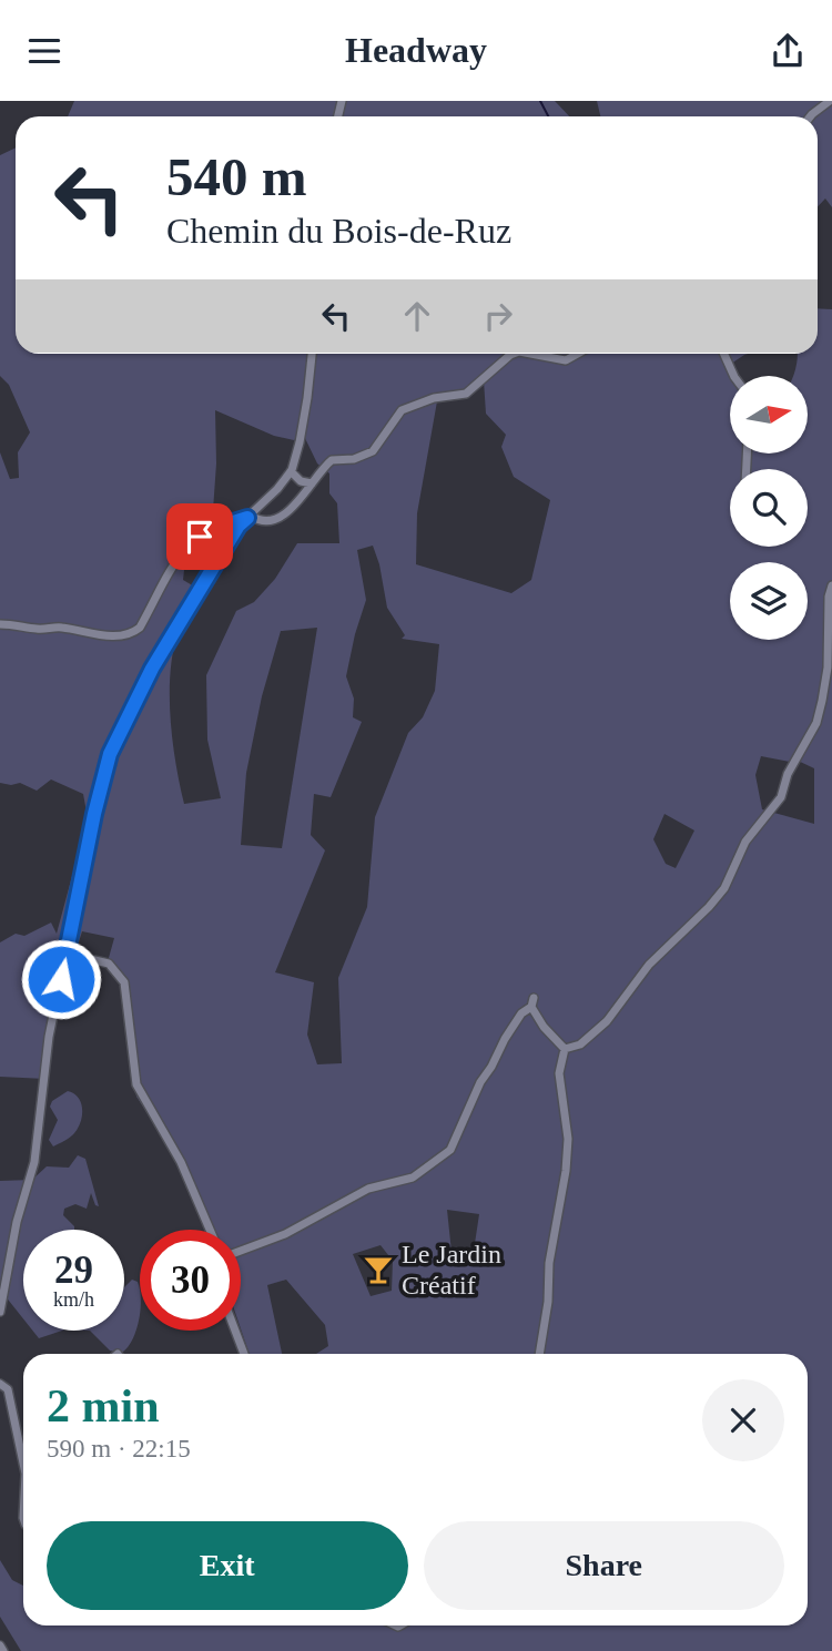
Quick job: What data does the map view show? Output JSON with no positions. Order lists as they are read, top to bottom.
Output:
{
  "places": {
    "bar": ["Le Jardin Créatif"]
  },
  "north": "right",
  "page": {
    "header": "Headway",
    "turn": ["540 m", "Chemin du Bois-de-Ruz"],
    "speed": "29 km/h",
    "limit": "30",
    "heading": ["2 min", "590 m · 22:15"],
    "buttons": ["Exit", "Share"]
  }
}
